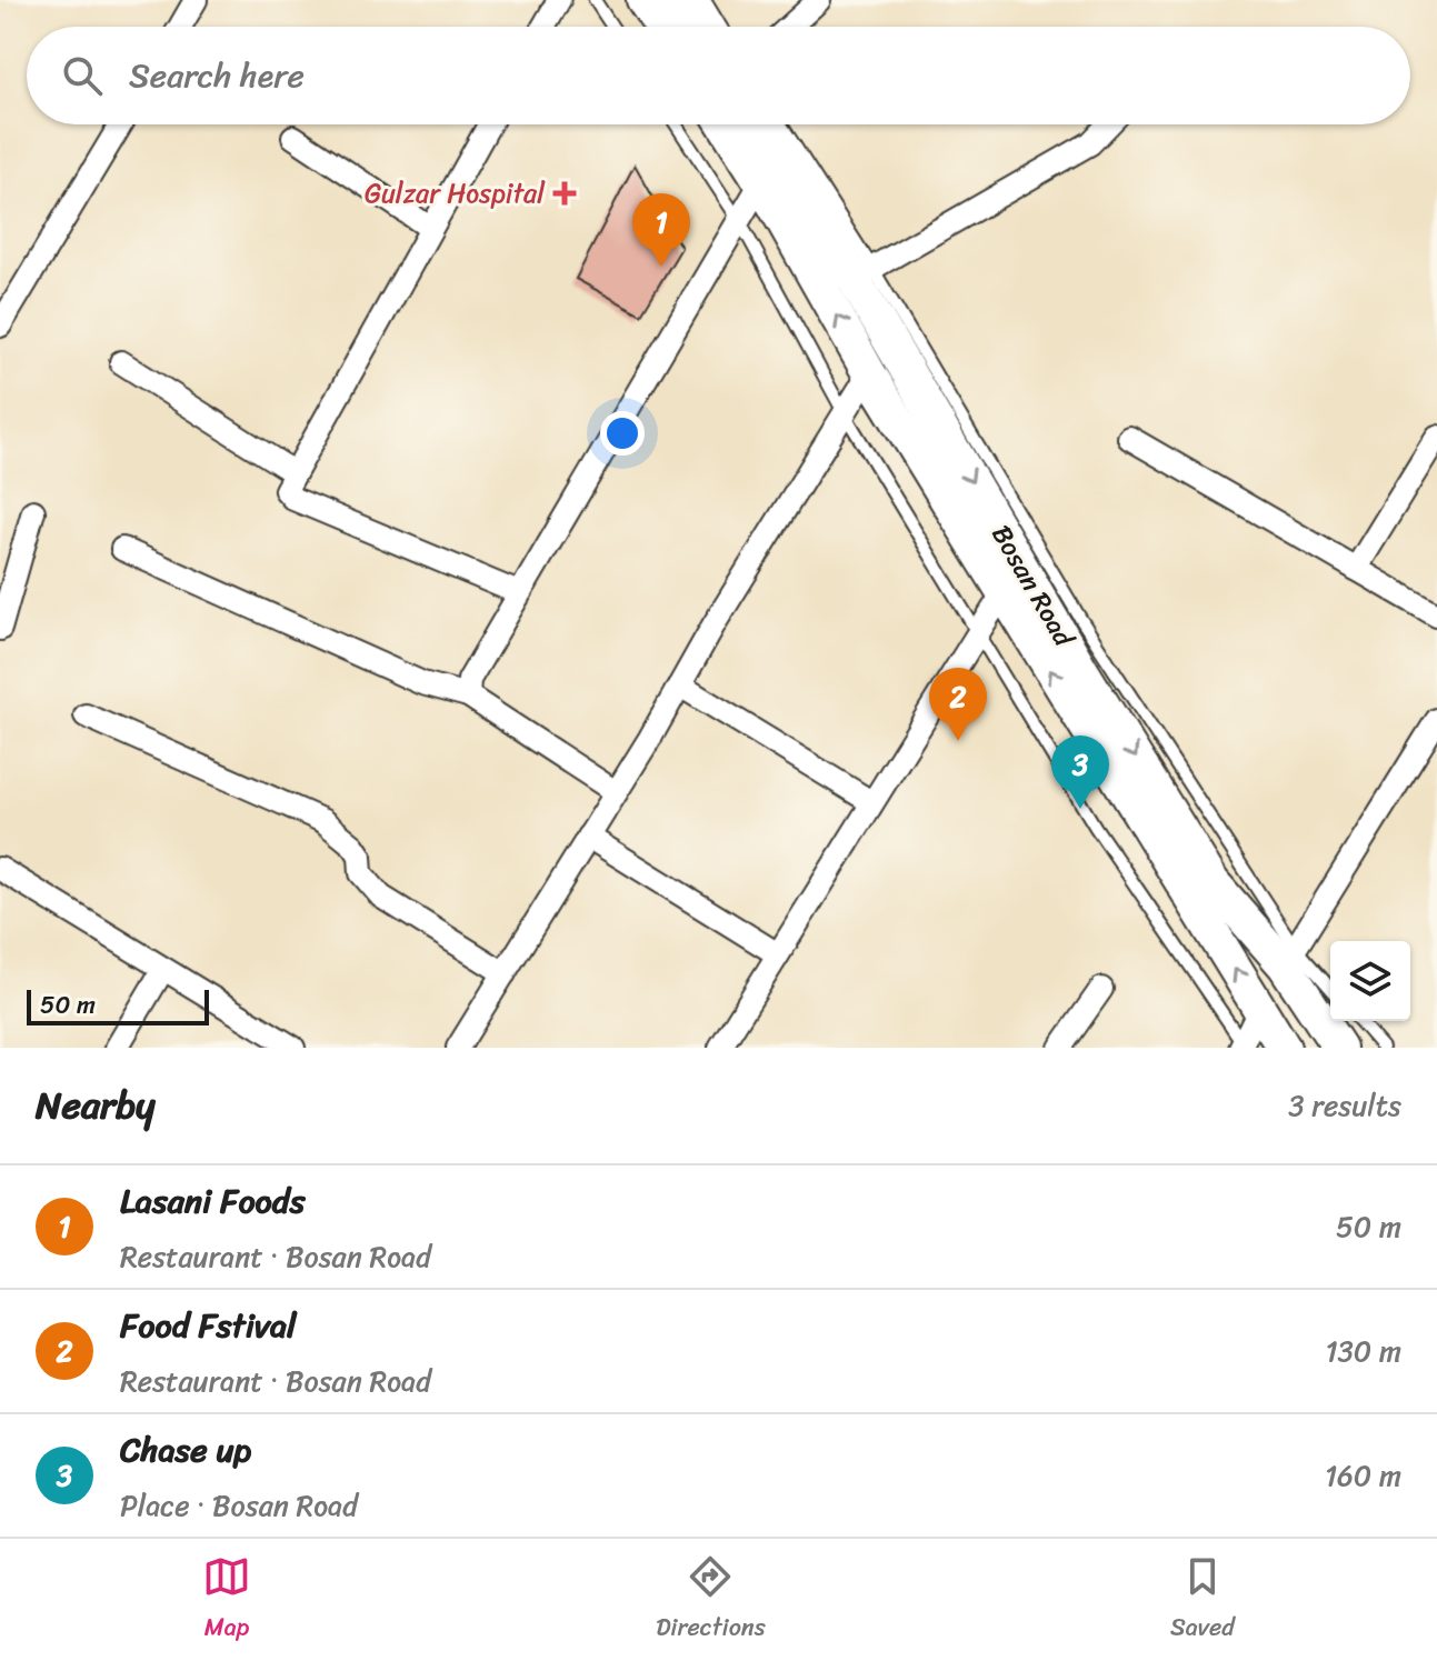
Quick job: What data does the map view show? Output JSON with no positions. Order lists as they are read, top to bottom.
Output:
{
  "streets": {
    "main road": ["Bosan Road"]
  },
  "places": {
    "health": ["Gulzar Hospital"]
  },
  "scale_bar": "50 m",
  "page": {
    "search": "Search here",
    "pins": ["1", "2", "3"],
    "scale": "50 m",
    "heading": ["Nearby", "3 results"],
    "list": [
      {
        "mark": "1",
        "name": "Lasani Foods",
        "note": "Restaurant · Bosan Road",
        "value": "50 m"
      },
      {
        "mark": "2",
        "name": "Food Fstival",
        "note": "Restaurant · Bosan Road",
        "value": "130 m"
      },
      {
        "mark": "3",
        "name": "Chase up",
        "note": "Place · Bosan Road",
        "value": "160 m"
      }
    ],
    "nav": ["Map", "Directions", "Saved"]
  }
}
